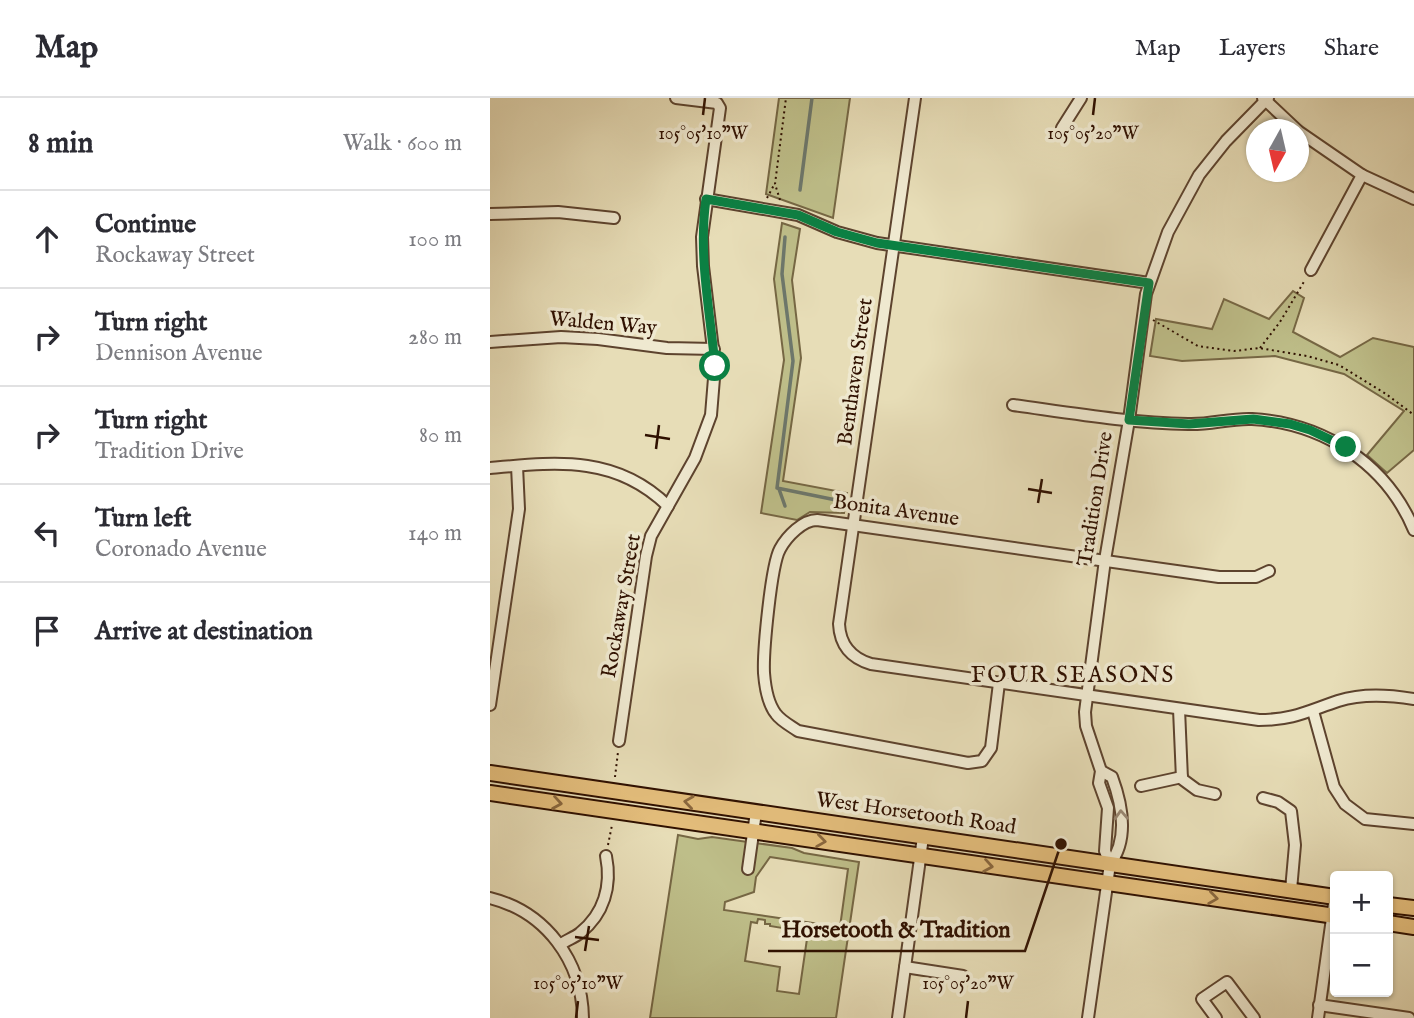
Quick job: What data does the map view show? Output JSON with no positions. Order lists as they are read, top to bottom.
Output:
{
  "streets": {
    "main road": ["West Horsetooth Road"],
    "street": [
      "Walden Way",
      "Benthaven Street",
      "Tradition Drive",
      "Bonita Avenue",
      "Rockaway Street"
    ]
  },
  "crossings": [
    ["Walden Way", "Rockaway Street"],
    ["Benthaven Street", "Bonita Avenue"],
    ["Tradition Drive", "Bonita Avenue"],
    ["Tradition Drive", "West Horsetooth Road"]
  ],
  "districts": ["FOUR SEASONS"],
  "places": ["Horsetooth & Tradition"],
  "north": "bottom",
  "page": {
    "header": "Map",
    "nav": ["Map", "Layers", "Share"],
    "heading": ["8 min", "Walk · 600 m"],
    "list": [
      ["Continue", "Rockaway Street", "100 m"],
      ["Turn right", "Dennison Avenue", "280 m"],
      ["Turn right", "Tradition Drive", "80 m"],
      ["Turn left", "Coronado Avenue", "140 m"],
      "Arrive at destination"
    ],
    "map_buttons": ["+", "−"]
  },
  "coordinates": ["105°05'10\"W", "105°05'20\"W"]
}
